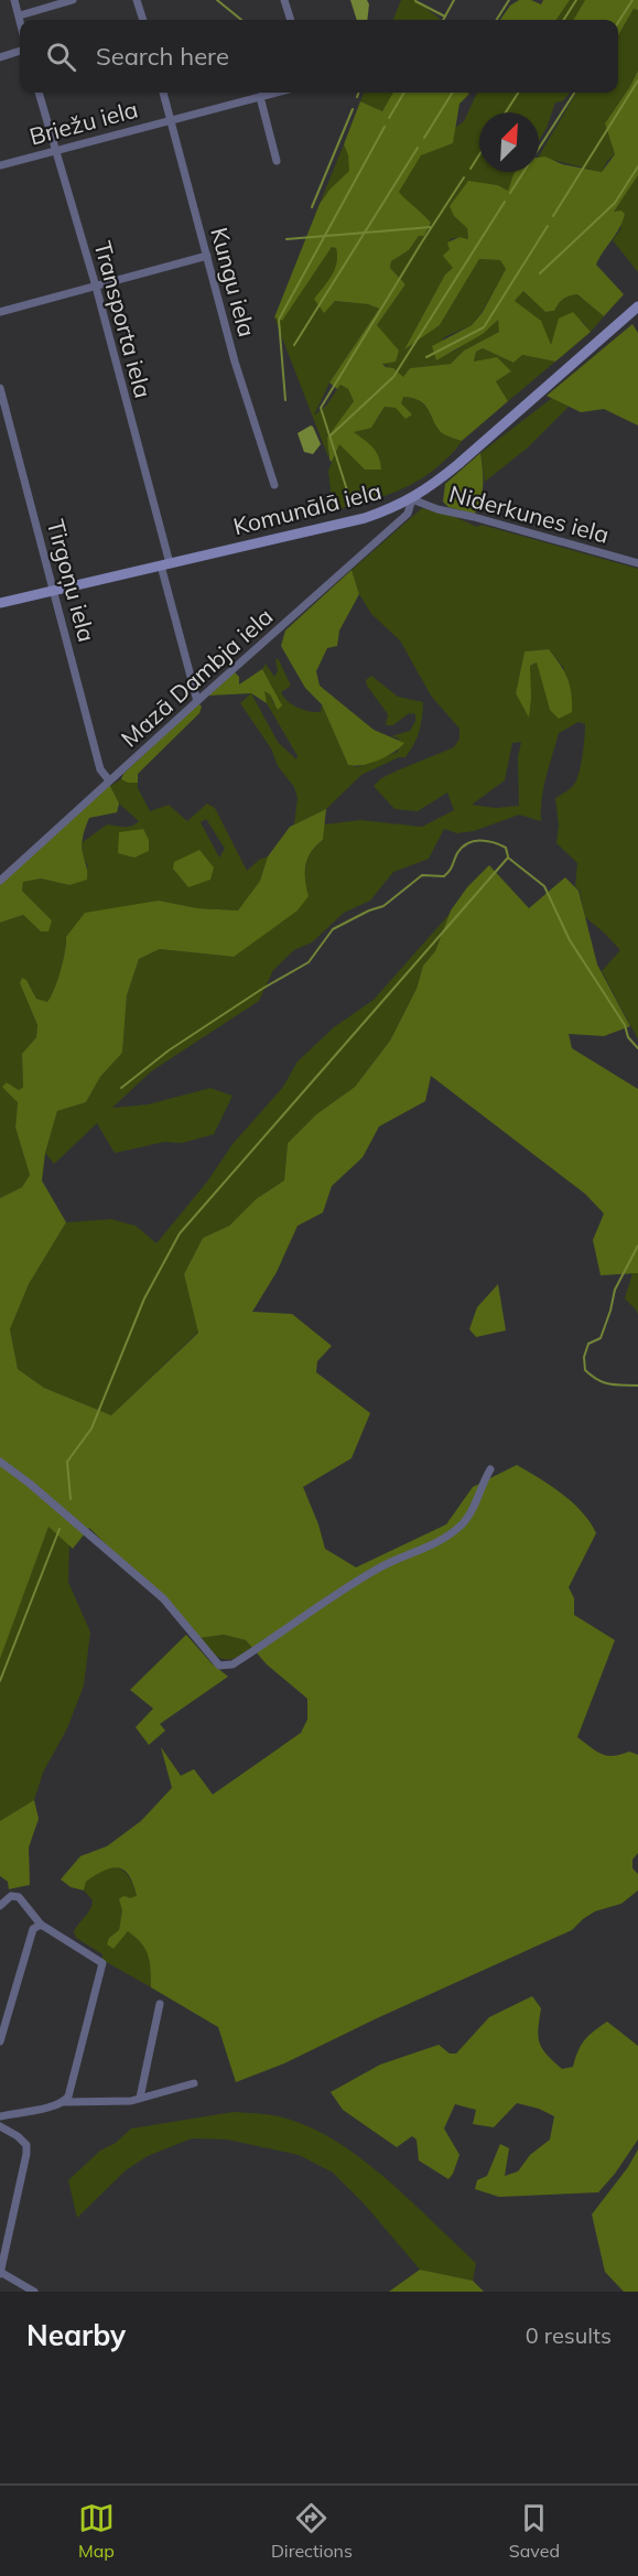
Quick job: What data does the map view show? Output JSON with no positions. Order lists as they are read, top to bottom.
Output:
{
  "streets": {
    "street": [
      "Briežu iela",
      "Kungu iela",
      "Transporta iela",
      "Komunālā iela",
      "Niderkunes iela",
      "Tirgoņu iela",
      "Mazā Dambja iela"
    ]
  },
  "crossings": [
    ["Briežu iela", "Kungu iela"],
    ["Briežu iela", "Transporta iela"],
    ["Transporta iela", "Komunālā iela"],
    ["Transporta iela", "Mazā Dambja iela"],
    ["Komunālā iela", "Niderkunes iela"],
    ["Komunālā iela", "Tirgoņu iela"],
    ["Komunālā iela", "Mazā Dambja iela"],
    ["Niderkunes iela", "Mazā Dambja iela"],
    ["Tirgoņu iela", "Mazā Dambja iela"]
  ],
  "north": "top right",
  "page": {
    "search": "Search here",
    "heading": ["Nearby", "0 results"],
    "nav": ["Map", "Directions", "Saved"]
  }
}
